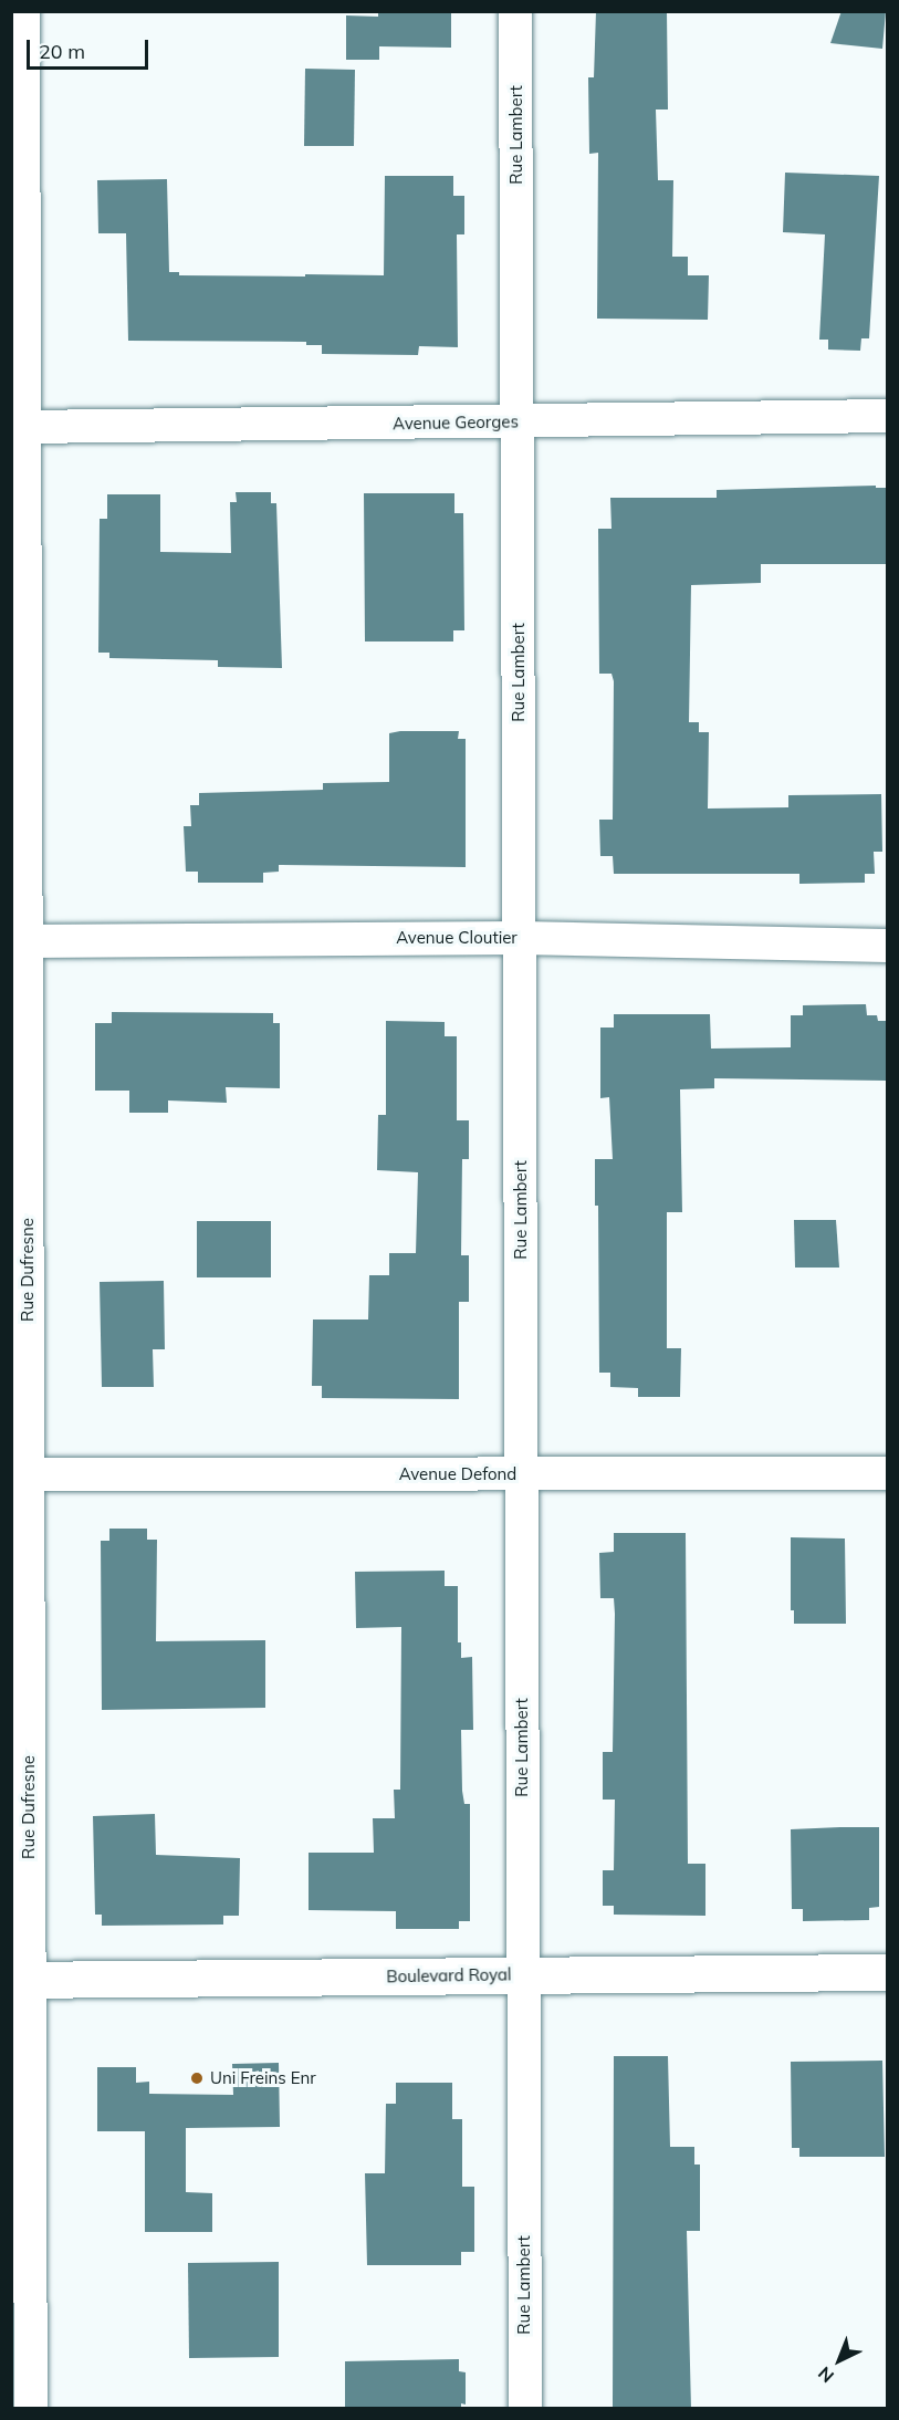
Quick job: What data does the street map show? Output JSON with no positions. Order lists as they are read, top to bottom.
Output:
{
  "streets": {
    "street": [
      "Rue Lambert",
      "Avenue Georges",
      "Avenue Cloutier",
      "Rue Dufresne",
      "Avenue Defond",
      "Boulevard Royal"
    ]
  },
  "crossings": [
    ["Rue Lambert", "Avenue Georges"],
    ["Rue Lambert", "Avenue Cloutier"],
    ["Rue Lambert", "Avenue Defond"],
    ["Rue Lambert", "Boulevard Royal"],
    ["Avenue Georges", "Rue Dufresne"],
    ["Avenue Cloutier", "Rue Dufresne"],
    ["Rue Dufresne", "Avenue Defond"],
    ["Rue Dufresne", "Boulevard Royal"]
  ],
  "places": ["Uni Freins Enr"],
  "scale_bar": "20 m",
  "north": "bottom left"
}
